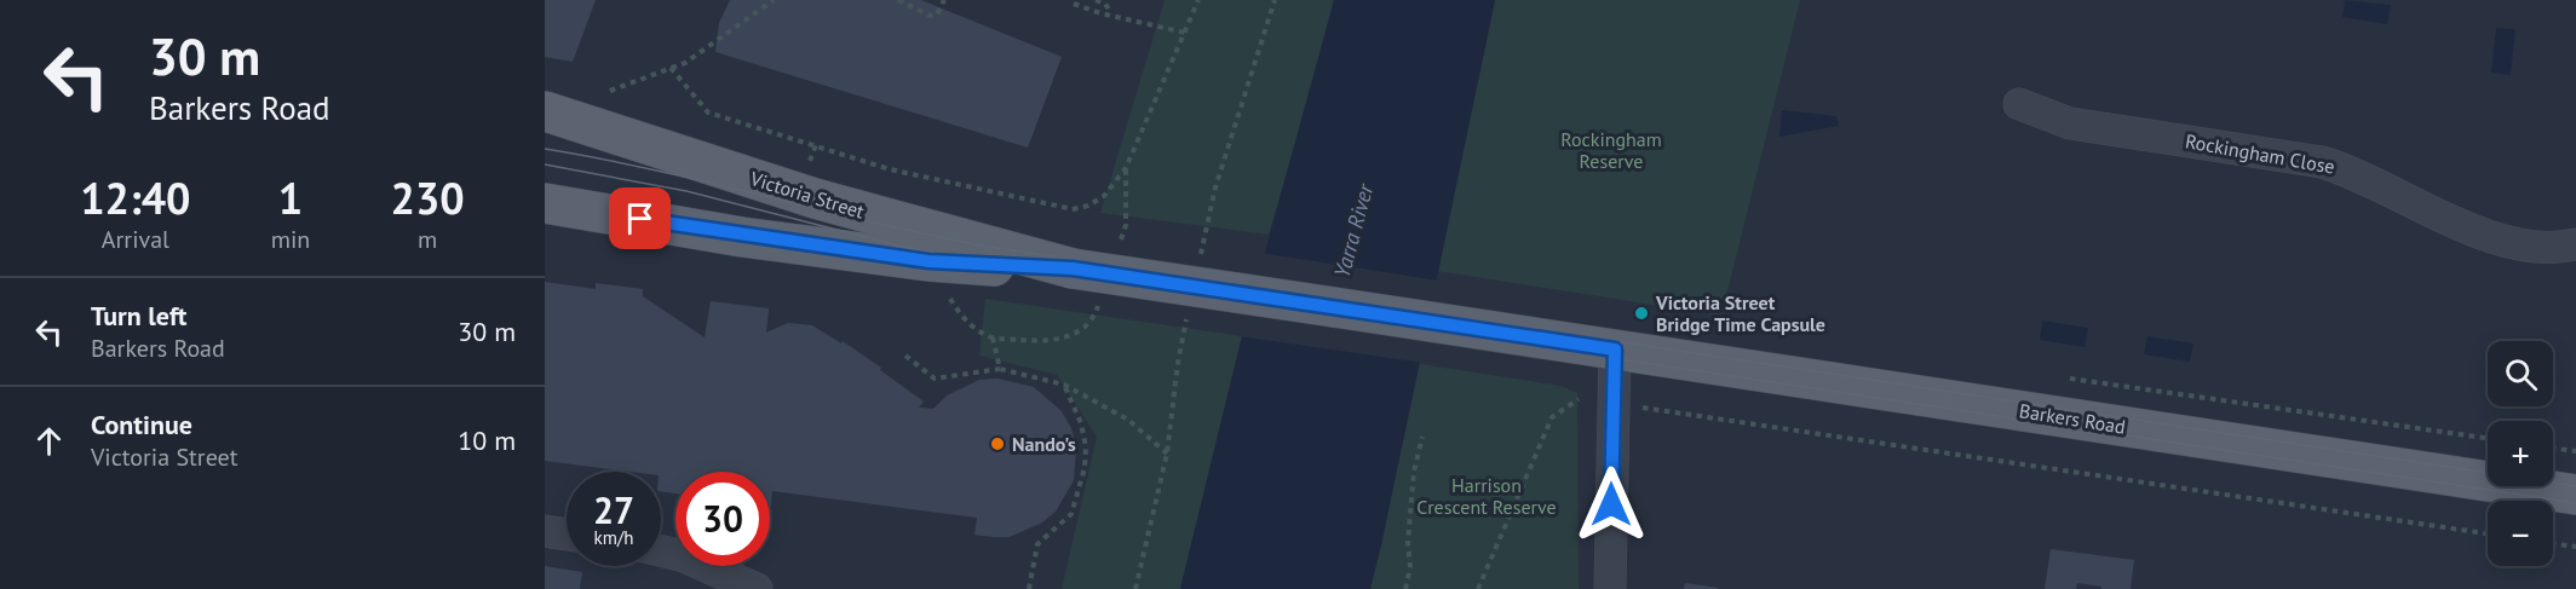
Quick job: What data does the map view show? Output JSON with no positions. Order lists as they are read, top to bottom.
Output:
{
  "streets": {
    "main road": ["Victoria Street", "Barkers Road"],
    "street": ["Rockingham Close"]
  },
  "crossings": [
    ["Victoria Street", "Barkers Road"]
  ],
  "water": ["Yarra River"],
  "parks": ["Rockingham Reserve", "Harrison Crescent Reserve"],
  "places": ["Victoria Street Bridge Time Capsule", "Nando's"],
  "page": {
    "turn": ["30 m", "Barkers Road"],
    "eta": [
      "12:40",
      "Arrival",
      "1",
      "min",
      "230",
      "m"
    ],
    "list": [
      {
        "name": "Turn left",
        "note": "Barkers Road",
        "value": "30 m"
      },
      {
        "name": "Continue",
        "note": "Victoria Street",
        "value": "10 m"
      }
    ],
    "map_buttons": ["+", "−"],
    "speed": "27 km/h",
    "limit": "30"
  }
}
